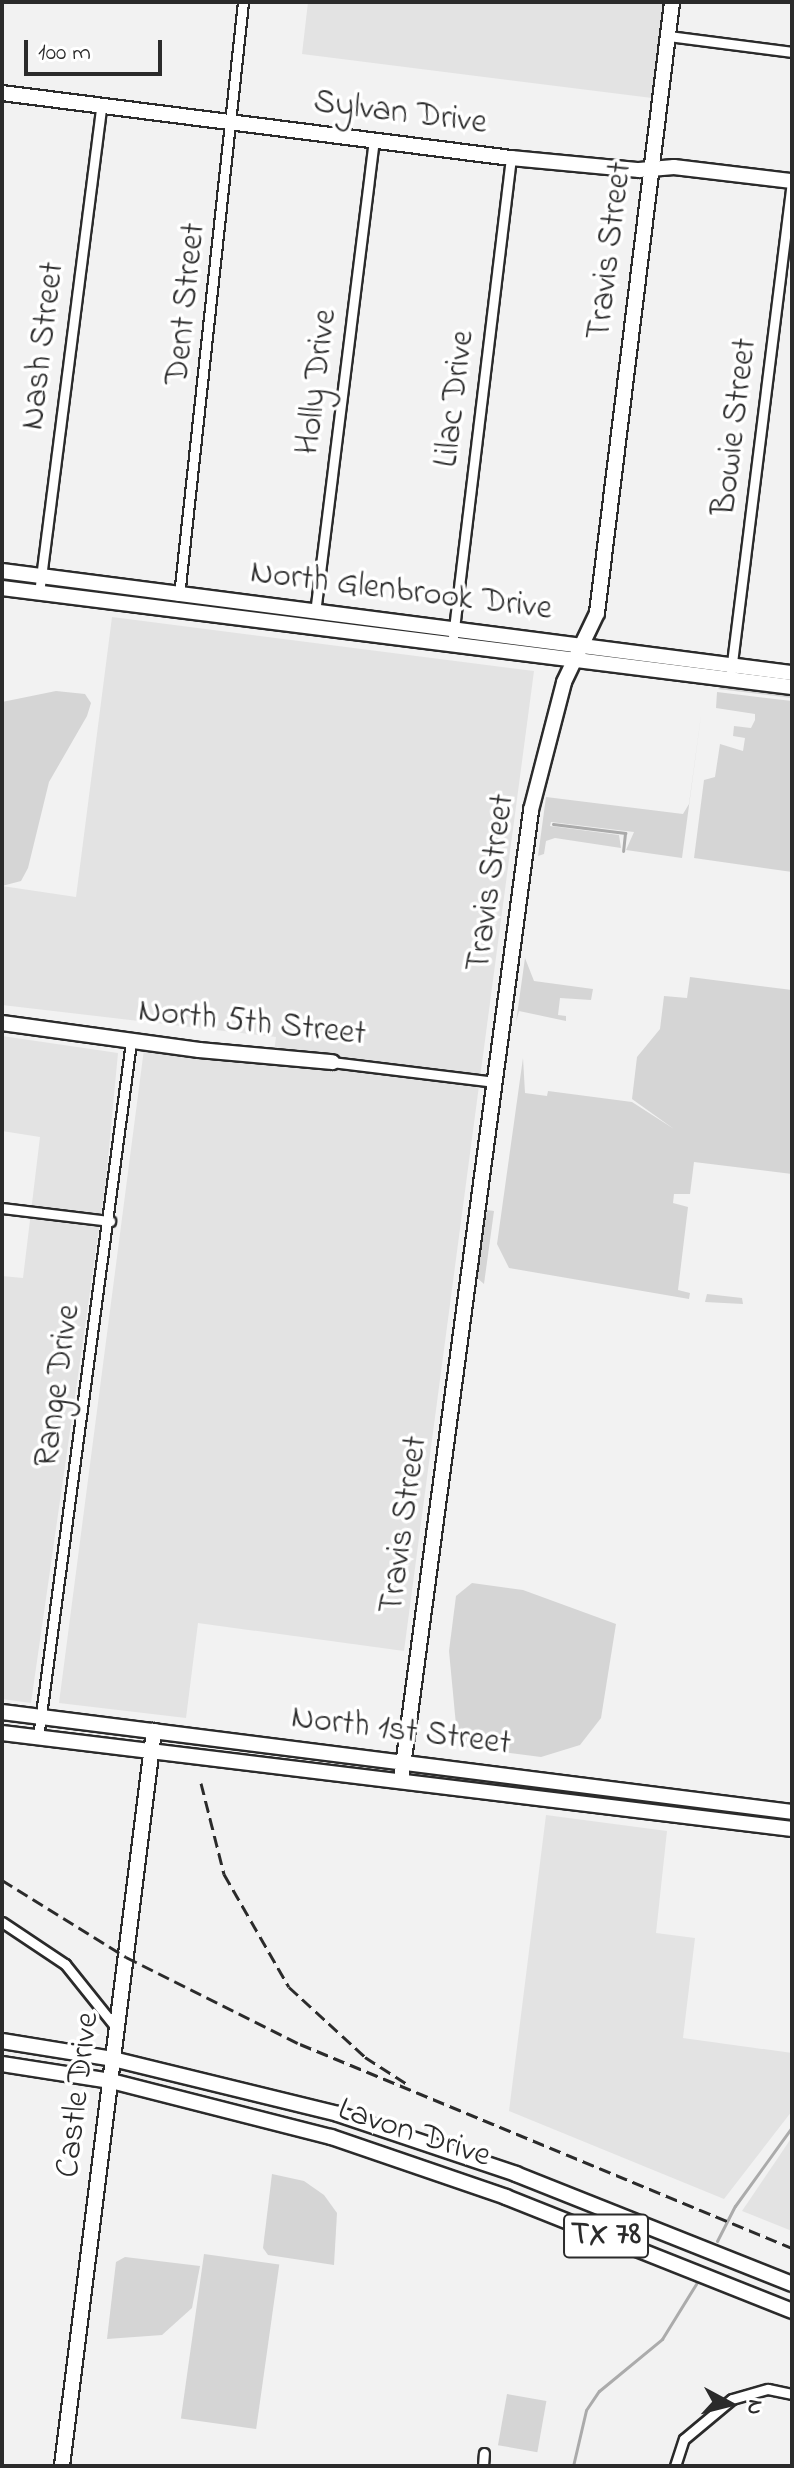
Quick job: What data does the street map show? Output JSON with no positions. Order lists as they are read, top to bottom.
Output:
{
  "streets": {
    "main road": [
      "Sylvan Drive",
      "Travis Street",
      "North Glenbrook Drive",
      "North 5th Street",
      "North 1st Street",
      "Castle Drive",
      "Lavon Drive",
      "TX 78"
    ],
    "street": [
      "Dent Street",
      "Nash Street",
      "Holly Drive",
      "Lilac Drive",
      "Bowie Street",
      "Range Drive"
    ]
  },
  "crossings": [
    ["Sylvan Drive", "Travis Street"],
    ["Sylvan Drive", "Dent Street"],
    ["Sylvan Drive", "Nash Street"],
    ["Sylvan Drive", "Holly Drive"],
    ["Sylvan Drive", "Lilac Drive"],
    ["Sylvan Drive", "Bowie Street"],
    ["Travis Street", "North Glenbrook Drive"],
    ["Travis Street", "North 5th Street"],
    ["Travis Street", "North 1st Street"],
    ["Dent Street", "North Glenbrook Drive"],
    ["Nash Street", "North Glenbrook Drive"],
    ["Holly Drive", "North Glenbrook Drive"],
    ["Lilac Drive", "North Glenbrook Drive"],
    ["Bowie Street", "North Glenbrook Drive"],
    ["North 5th Street", "Range Drive"],
    ["Range Drive", "North 1st Street"],
    ["North 1st Street", "Castle Drive"],
    ["Castle Drive", "Lavon Drive"]
  ],
  "scale_bar": "100 m",
  "north": "right"
}
